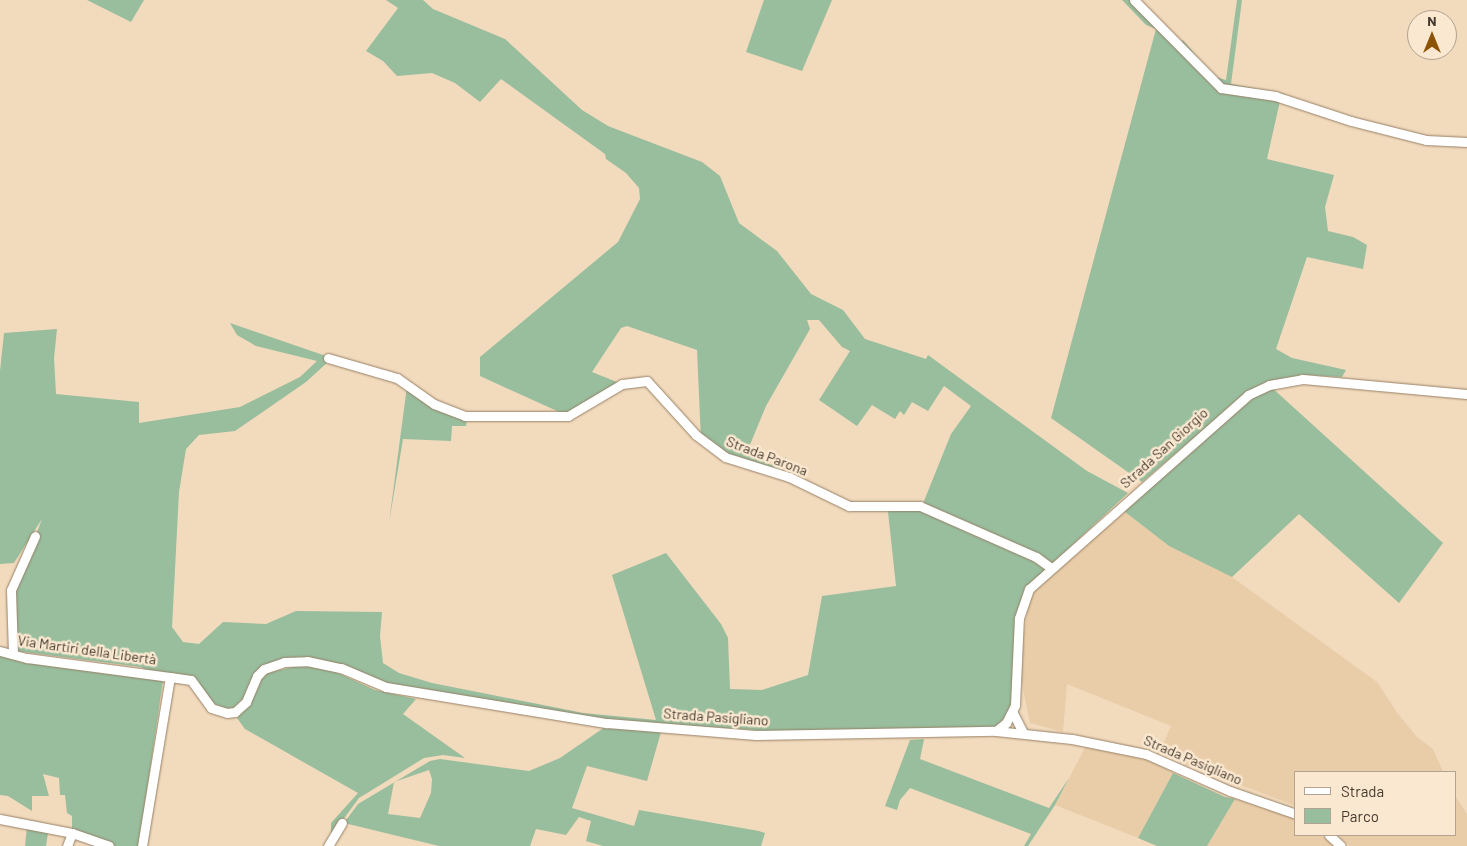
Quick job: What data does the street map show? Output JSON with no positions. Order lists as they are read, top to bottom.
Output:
{
  "streets": {
    "street": [
      "Strada San Giorgio",
      "Strada Parona",
      "Via Martiri della Libertà",
      "Strada Pasigliano"
    ]
  },
  "crossings": [
    ["Strada San Giorgio", "Strada Parona"],
    ["Via Martiri della Libertà", "Strada Pasigliano"]
  ],
  "legend": ["Strada", "Parco"],
  "north": "top"
}
